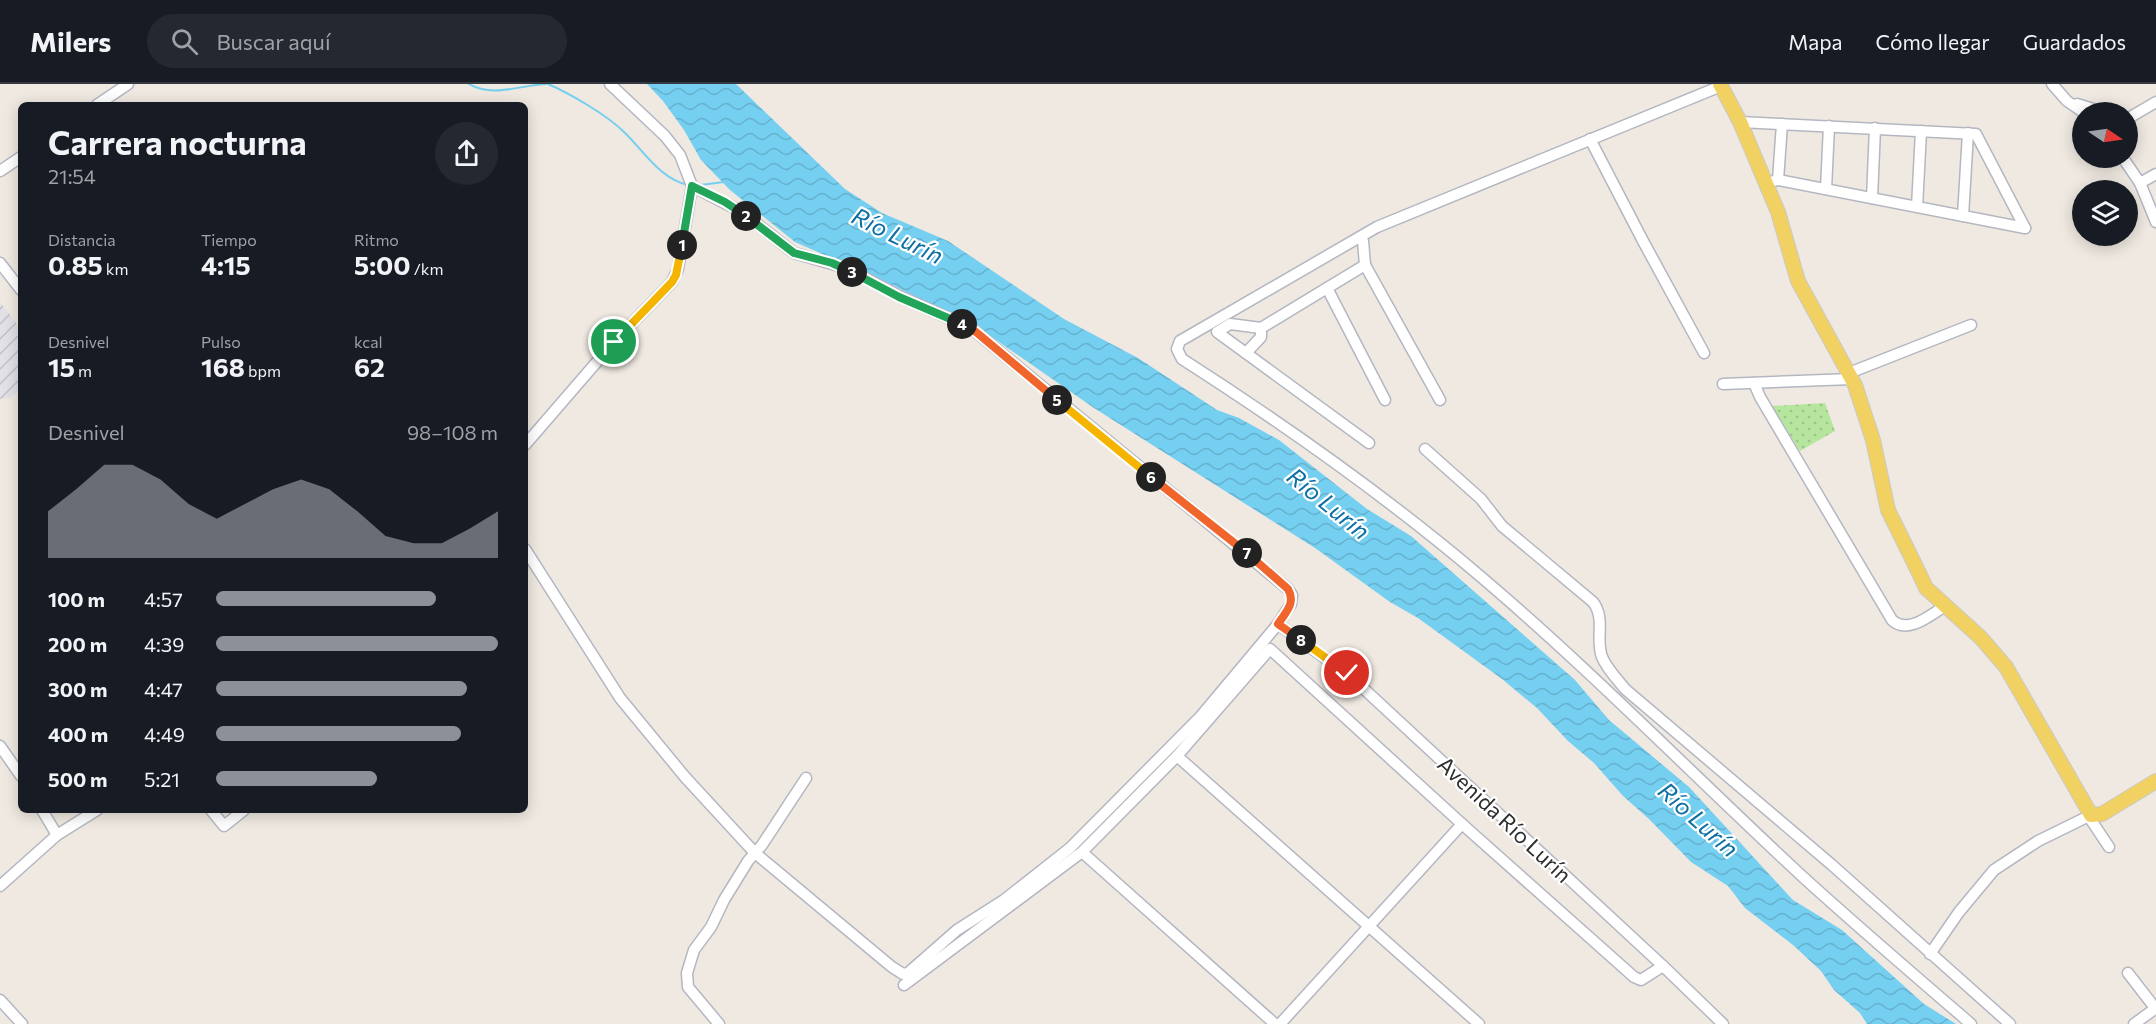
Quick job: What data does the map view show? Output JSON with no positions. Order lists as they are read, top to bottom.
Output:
{
  "streets": {
    "street": ["Avenida Río Lurín"]
  },
  "water": ["Río Lurín"],
  "north": "right",
  "page": {
    "header": "Milers",
    "search": "Buscar aquí",
    "nav": ["Mapa", "Cómo llegar", "Guardados"],
    "heading": ["Carrera nocturna", "21:54"],
    "pins": [
      "2",
      "1",
      "3",
      "4",
      "5",
      "6",
      "7",
      "8"
    ],
    "stats": [
      ["Distancia", "0.85 km"],
      ["Tiempo", "4:15"],
      ["Ritmo", "5:00 /km"],
      ["Desnivel", "15 m"],
      ["Pulso", "168 bpm"],
      ["kcal", "62"]
    ],
    "chart": ["Desnivel", "98–108 m"],
    "list": [
      {
        "name": "100 m",
        "note": "4:57"
      },
      {
        "name": "200 m",
        "note": "4:39"
      },
      {
        "name": "300 m",
        "note": "4:47"
      },
      {
        "name": "400 m",
        "note": "4:49"
      },
      {
        "name": "500 m",
        "note": "5:21"
      }
    ]
  }
}
